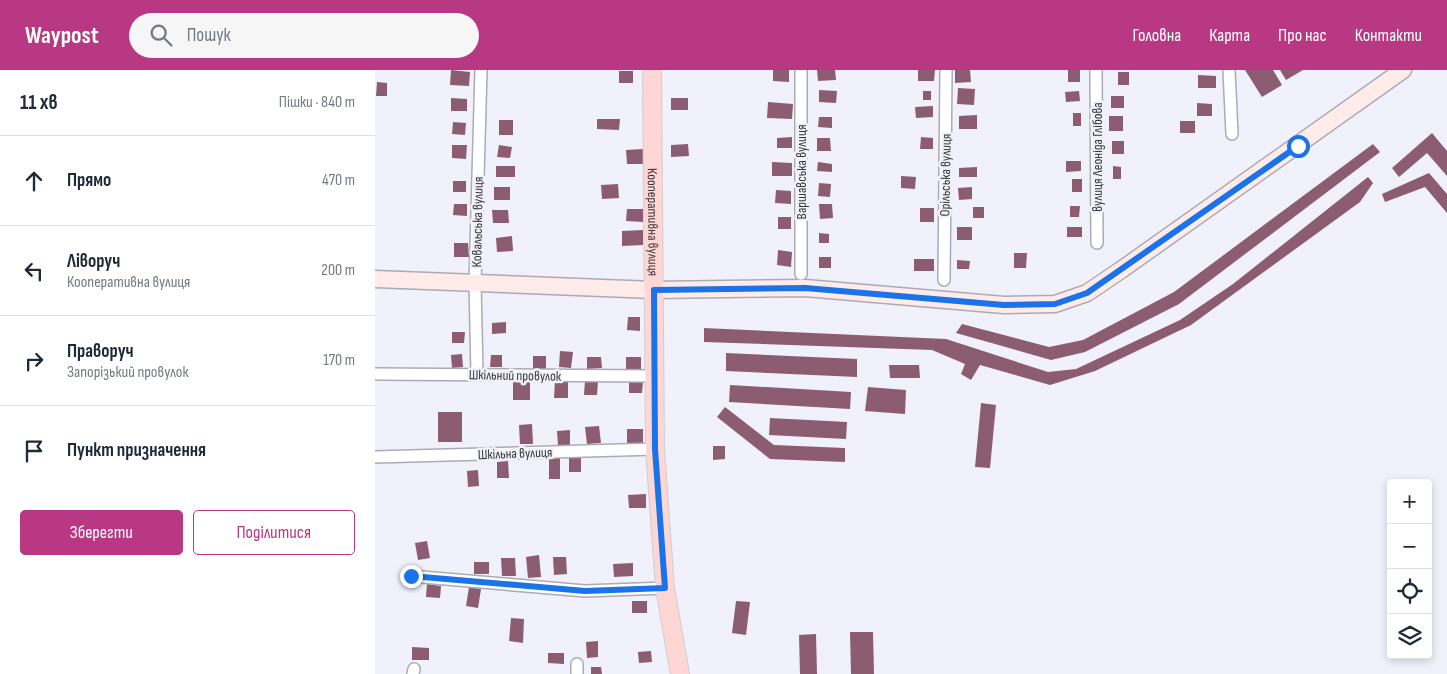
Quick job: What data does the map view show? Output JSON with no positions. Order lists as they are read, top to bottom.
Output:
{
  "streets": {
    "main road": ["Кооперативна вулиця"],
    "street": [
      "вулиця Леоніда Глібова",
      "Варшавська вулиця",
      "Орільська вулиця",
      "Ковальська вулиця",
      "Шкільний провулок",
      "Шкільна вулиця"
    ]
  },
  "crossings": [
    ["Ковальська вулиця", "Шкільний провулок"],
    ["Кооперативна вулиця", "Шкільний провулок"],
    ["Кооперативна вулиця", "Шкільна вулиця"]
  ],
  "page": {
    "header": "Waypost",
    "search": "Пошук",
    "nav": [
      "Головна",
      "Карта",
      "Про нас",
      "Контакти"
    ],
    "heading": ["11 хв", "Пішки · 840 m"],
    "list": [
      ["Прямо", "470 m"],
      ["Ліворуч", "Кооперативна вулиця", "200 m"],
      ["Праворуч", "Запорізький провулок", "170 m"],
      "Пункт призначення"
    ],
    "map_buttons": ["+", "−"],
    "buttons": ["Зберегти", "Поділитися"]
  }
}
